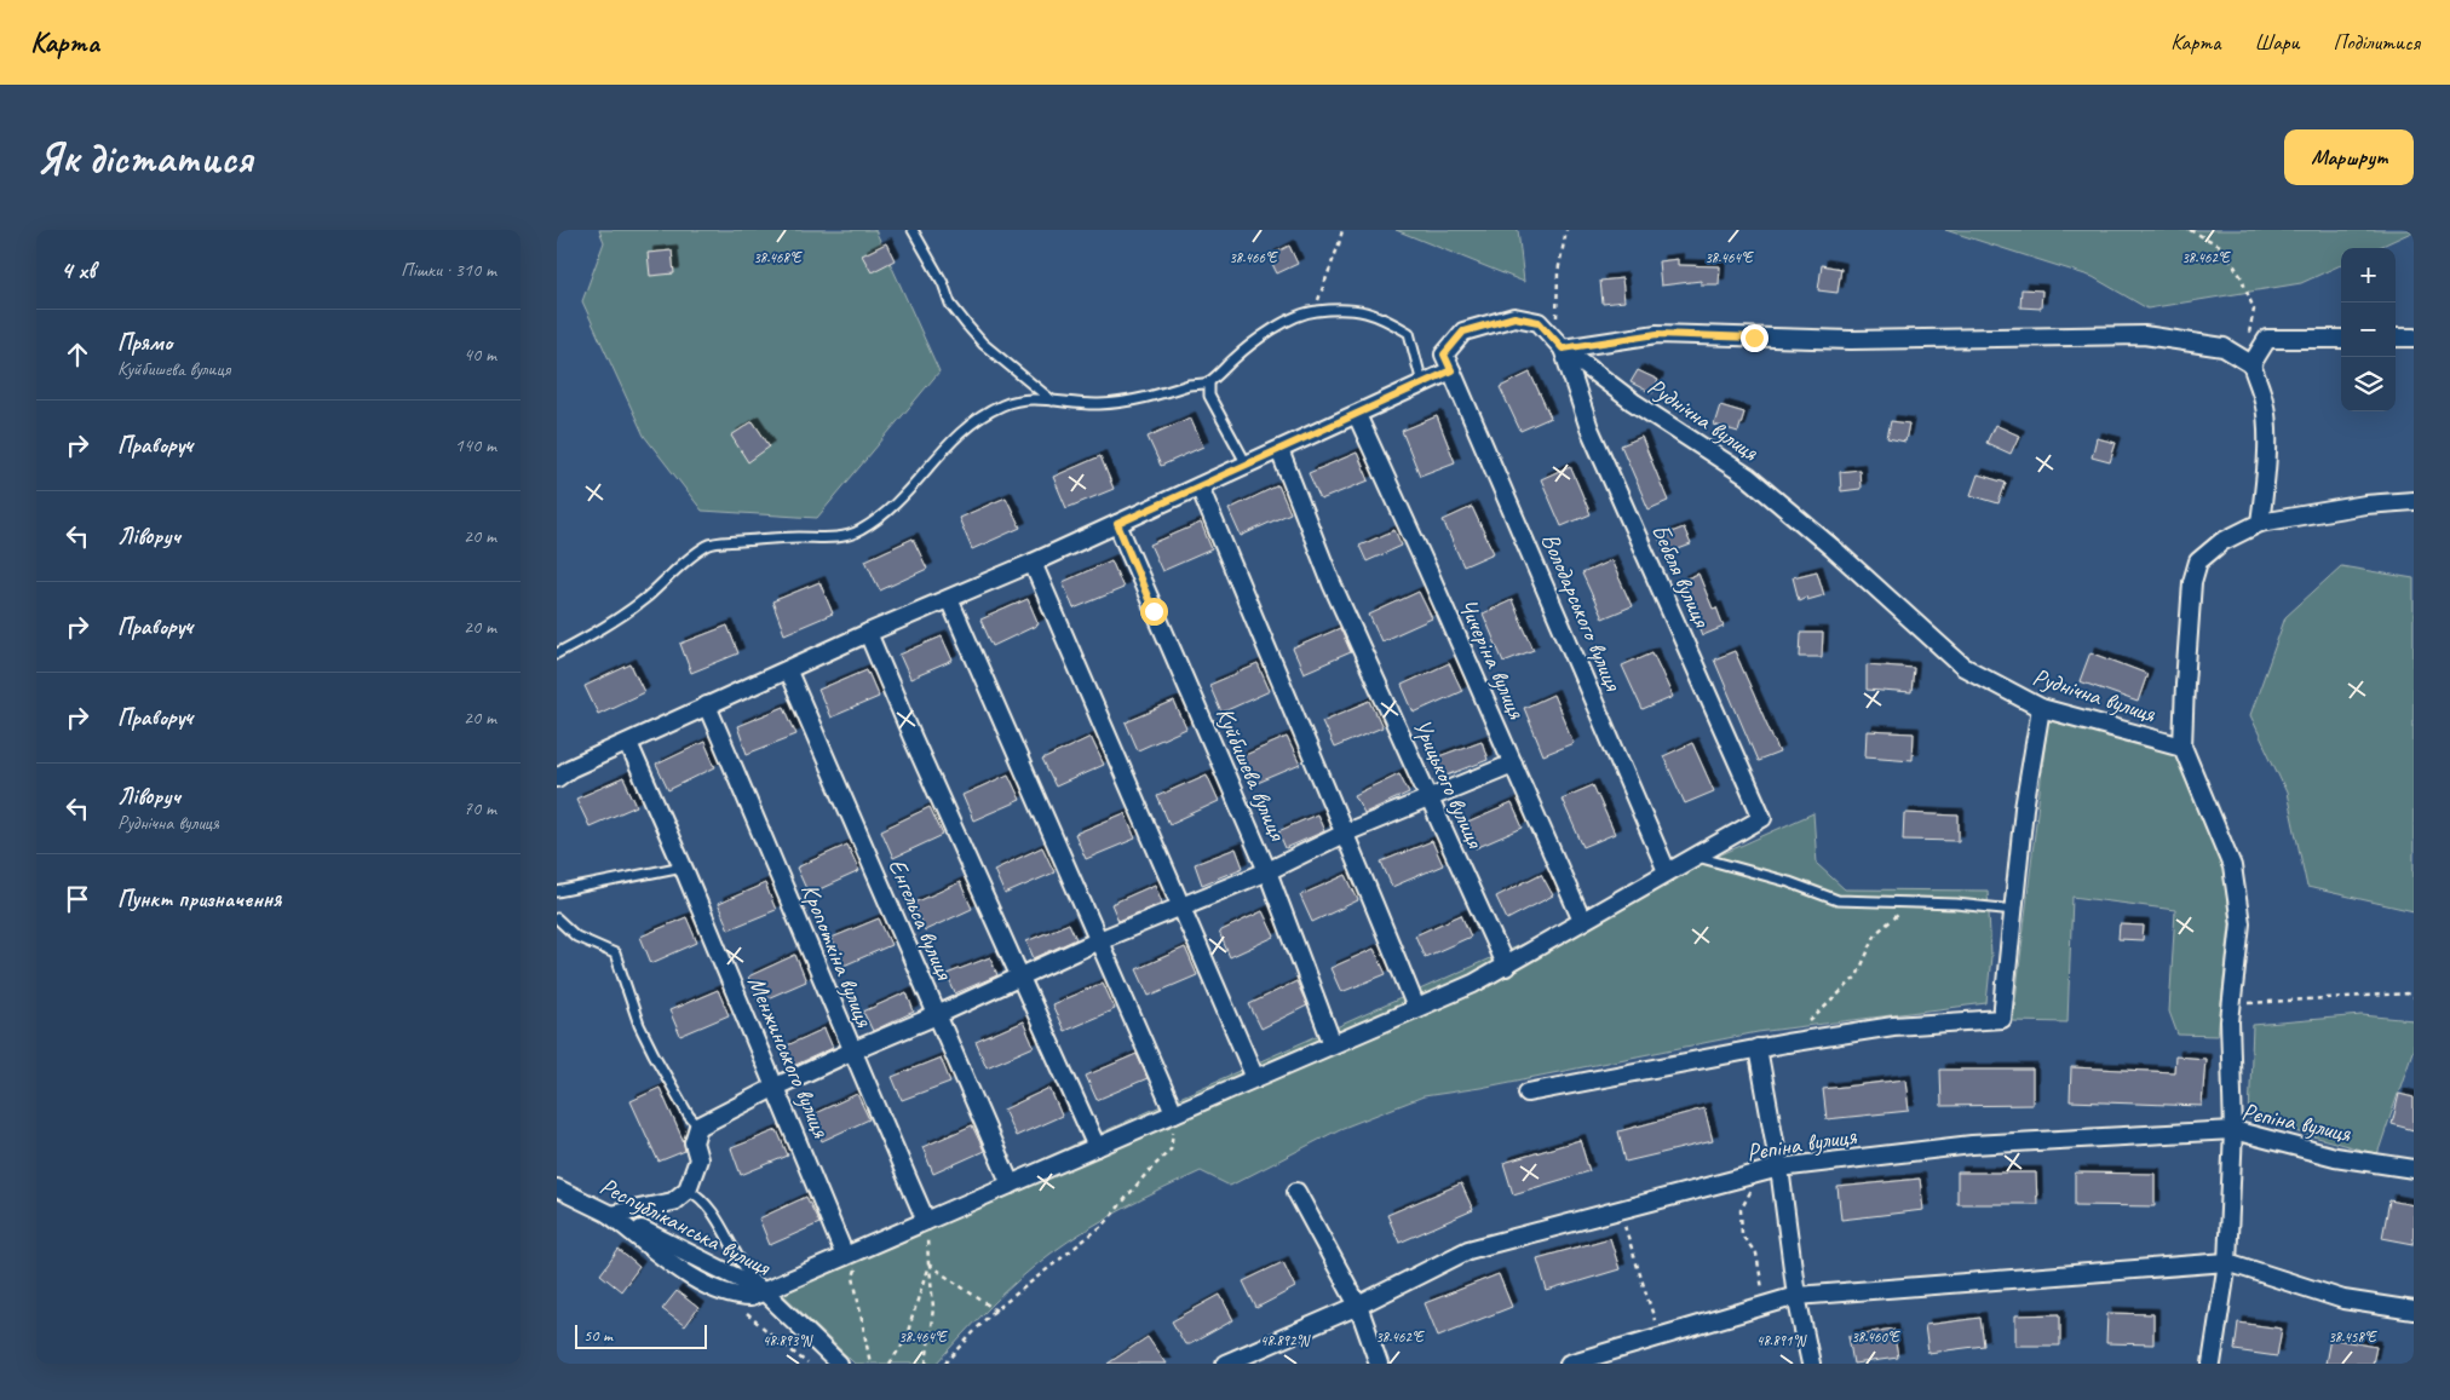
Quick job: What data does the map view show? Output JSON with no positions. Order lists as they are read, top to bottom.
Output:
{
  "streets": {
    "street": [
      "Руднічна вулиця",
      "Бебеля вулиця",
      "Володарського вулиця",
      "Чичеріна вулиця",
      "Куйбишева вулиця",
      "Урицького вулиця",
      "Енгельса вулиця",
      "Кропоткіна вулиця",
      "Менжинського вулиця",
      "Рєпіна вулиця",
      "Республіканська вулиця"
    ]
  },
  "crossings": [
    ["Руднічна вулиця", "Бебеля вулиця"]
  ],
  "scale_bar": "50 m",
  "page": {
    "header": "Карта",
    "nav": ["Карта", "Шари", "Поділитися"],
    "buttons": "Маршрут",
    "title": "Як дістатися",
    "heading": ["4 хв", "Пішки · 310 m"],
    "map_buttons": ["+", "−"],
    "list": [
      ["Прямо", "Куйбишева вулиця", "40 m"],
      ["Праворуч", "140 m"],
      ["Ліворуч", "20 m"],
      ["Праворуч", "20 m"],
      ["Праворуч", "20 m"],
      ["Ліворуч", "Руднічна вулиця", "70 m"],
      "Пункт призначення"
    ],
    "scale": "50 m"
  },
  "coordinates": [
    "38.466°E",
    "38.468°E",
    "38.464°E",
    "38.462°E",
    "38.460°E",
    "38.458°E",
    "48.893°N",
    "48.892°N",
    "48.891°N"
  ]
}
